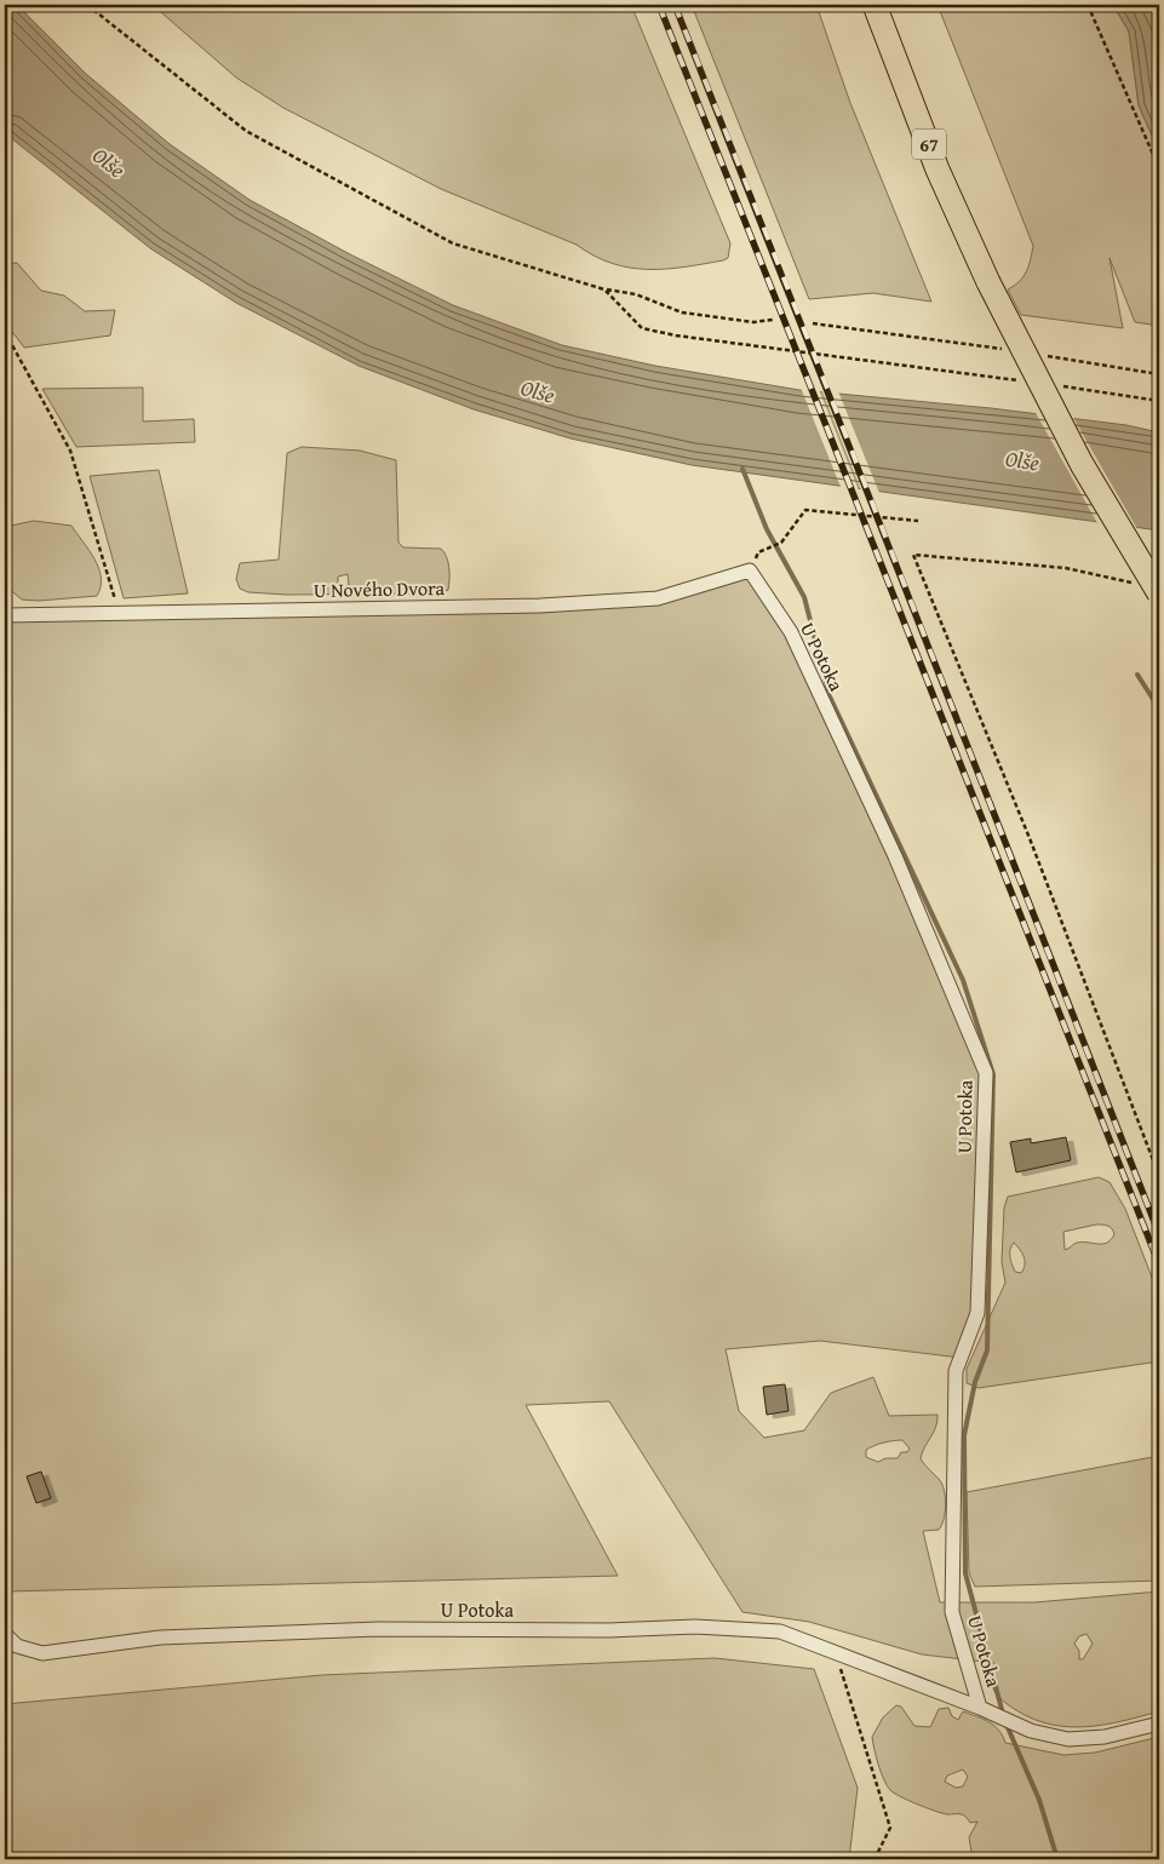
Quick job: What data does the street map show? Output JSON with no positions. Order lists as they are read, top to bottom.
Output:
{
  "streets": {
    "main road": ["67"],
    "street": ["U Nového Dvora", "U Potoka"]
  },
  "crossings": [
    ["U Nového Dvora", "U Potoka"]
  ],
  "water": ["Olše"]
}
